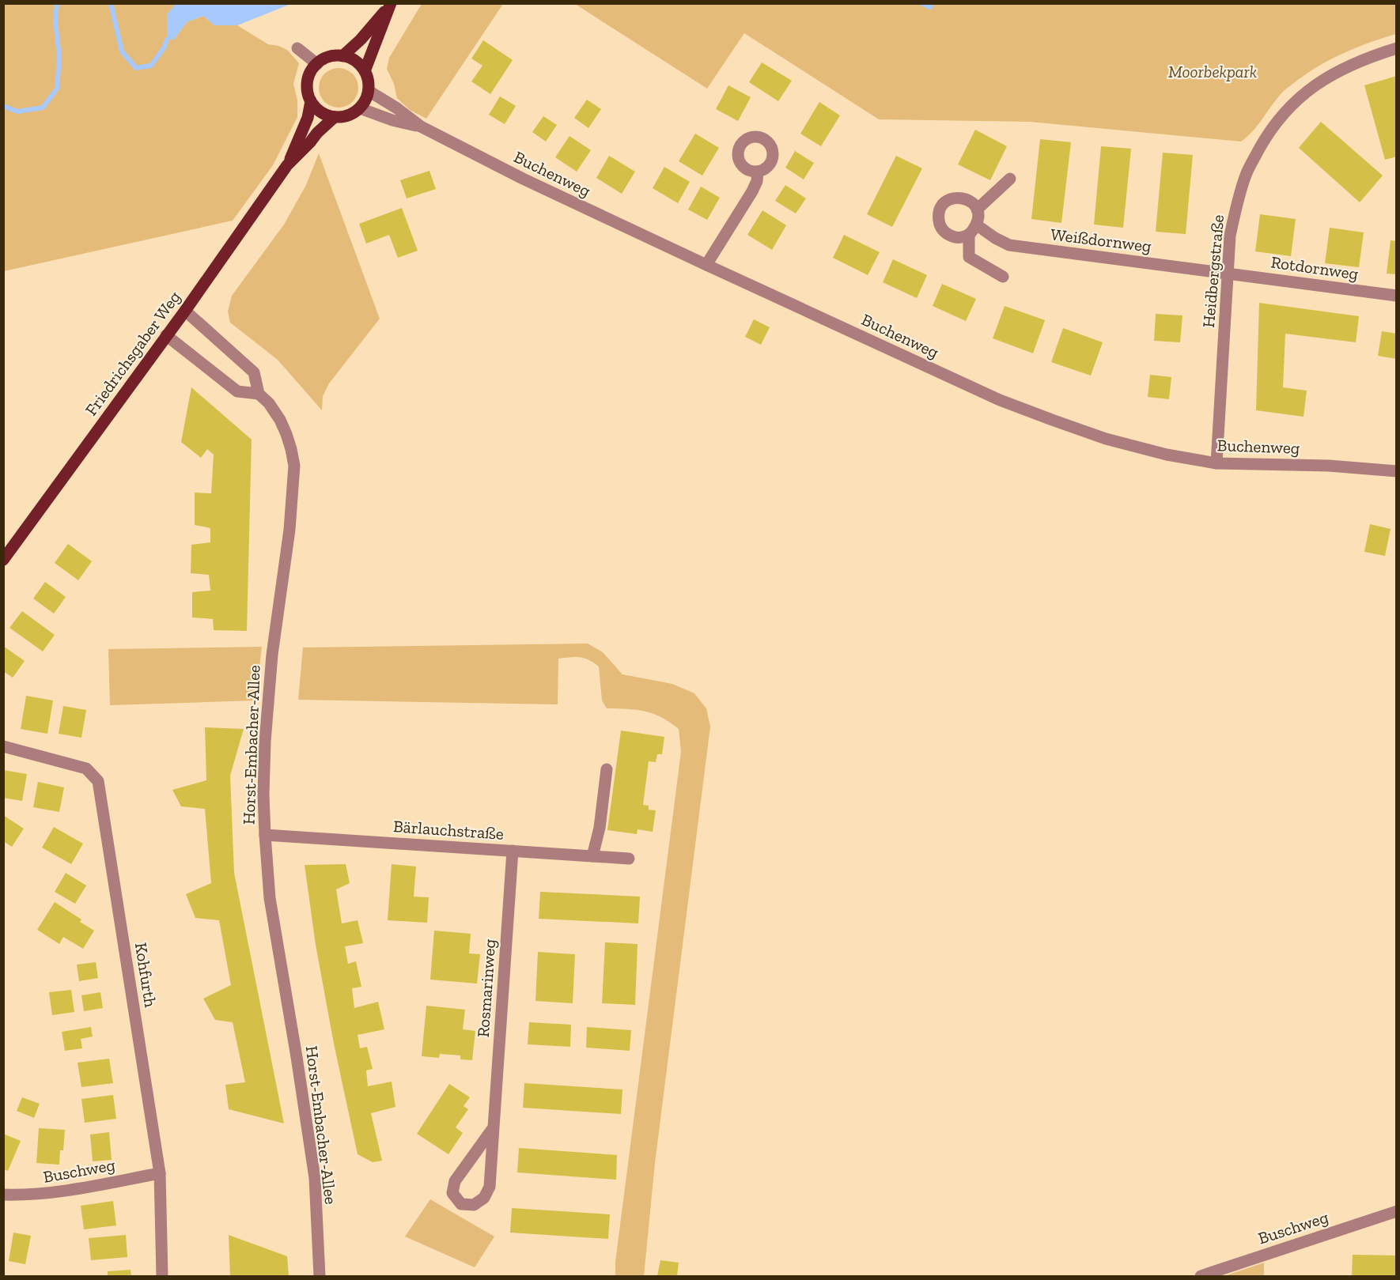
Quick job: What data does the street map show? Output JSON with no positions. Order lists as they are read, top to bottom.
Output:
{
  "streets": {
    "main road": ["Friedrichsgaber Weg"],
    "street": [
      "Buchenweg",
      "Weißdornweg",
      "Rotdornweg",
      "Heidbergstraße",
      "Horst-Embacher-Allee",
      "Bärlauchstraße",
      "Kohfurth",
      "Rosmarinweg",
      "Buschweg"
    ]
  },
  "crossings": [
    ["Buchenweg", "Heidbergstraße"],
    ["Buchenweg", "Friedrichsgaber Weg"],
    ["Weißdornweg", "Rotdornweg"],
    ["Weißdornweg", "Heidbergstraße"],
    ["Rotdornweg", "Heidbergstraße"],
    ["Friedrichsgaber Weg", "Horst-Embacher-Allee"],
    ["Horst-Embacher-Allee", "Bärlauchstraße"],
    ["Bärlauchstraße", "Rosmarinweg"],
    ["Kohfurth", "Buschweg"]
  ],
  "parks": ["Moorbekpark"]
}
